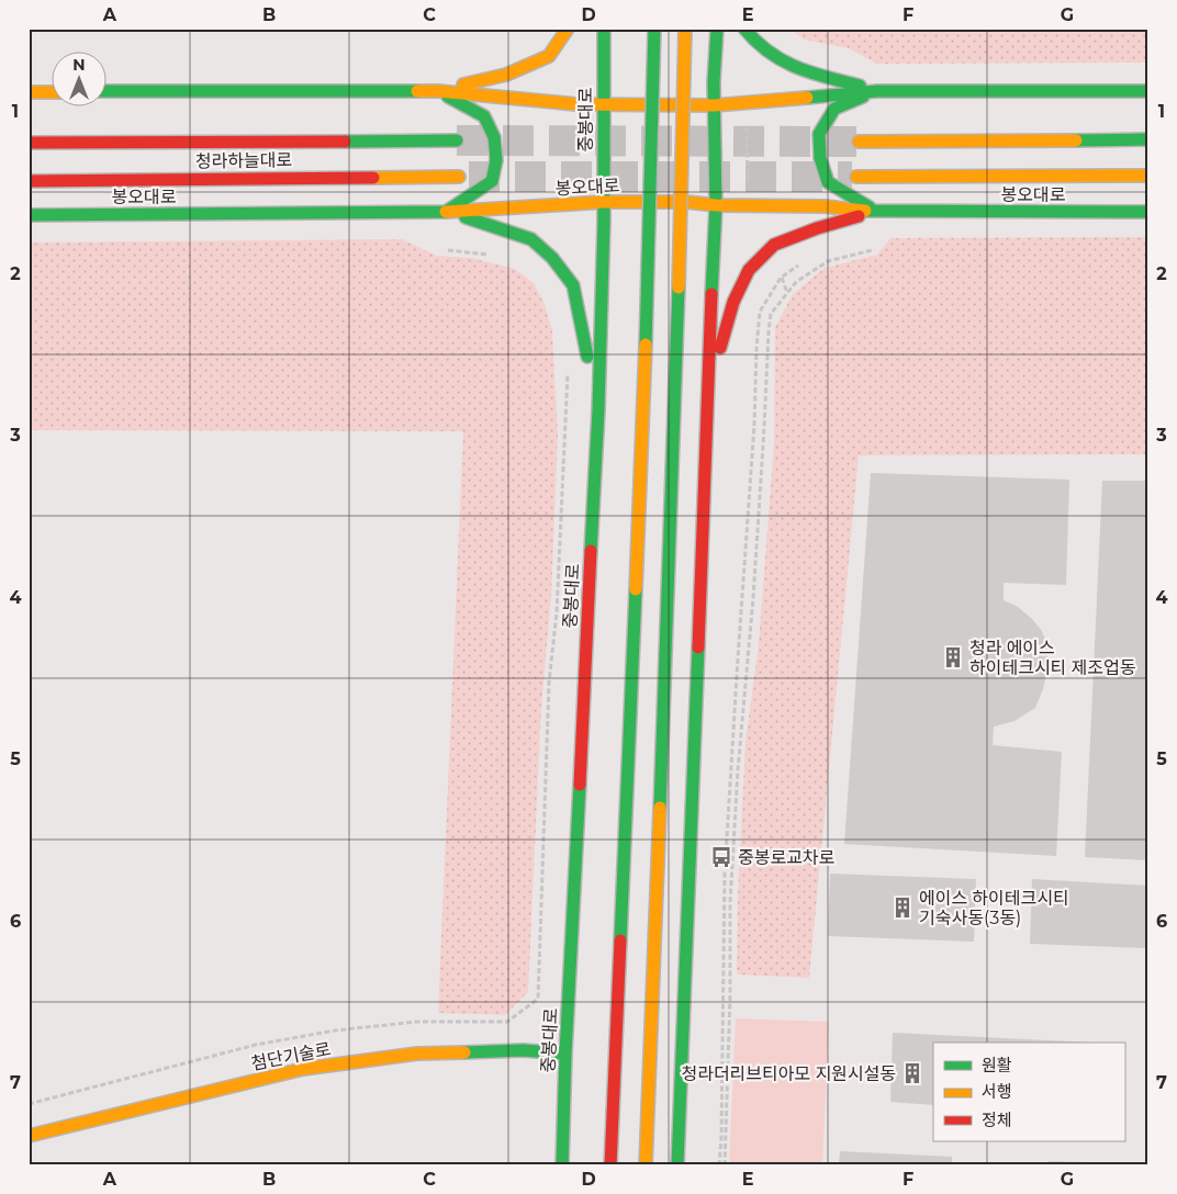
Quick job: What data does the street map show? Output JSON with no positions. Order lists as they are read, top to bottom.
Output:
{
  "streets": {
    "main road": [
      "중봉대로",
      "청라하늘대로",
      "봉오대로",
      "첨단기술로"
    ]
  },
  "crossings": [
    ["중봉대로", "봉오대로"],
    ["중봉대로", "첨단기술로"]
  ],
  "places": {
    "building": ["청라 에이스 하이테크시티 제조업동", "에이스 하이테크시티 기숙사동(3동)", "청라더리브티아모 지원시설동"],
    "bus stop": ["중봉로교차로"]
  },
  "legend": ["원활", "서행", "정체"],
  "north": "top",
  "grid": {
    "columns": [
      "A",
      "B",
      "C",
      "D",
      "E",
      "F",
      "G"
    ],
    "rows": [
      "1",
      "2",
      "3",
      "4",
      "5",
      "6",
      "7"
    ]
  }
}
